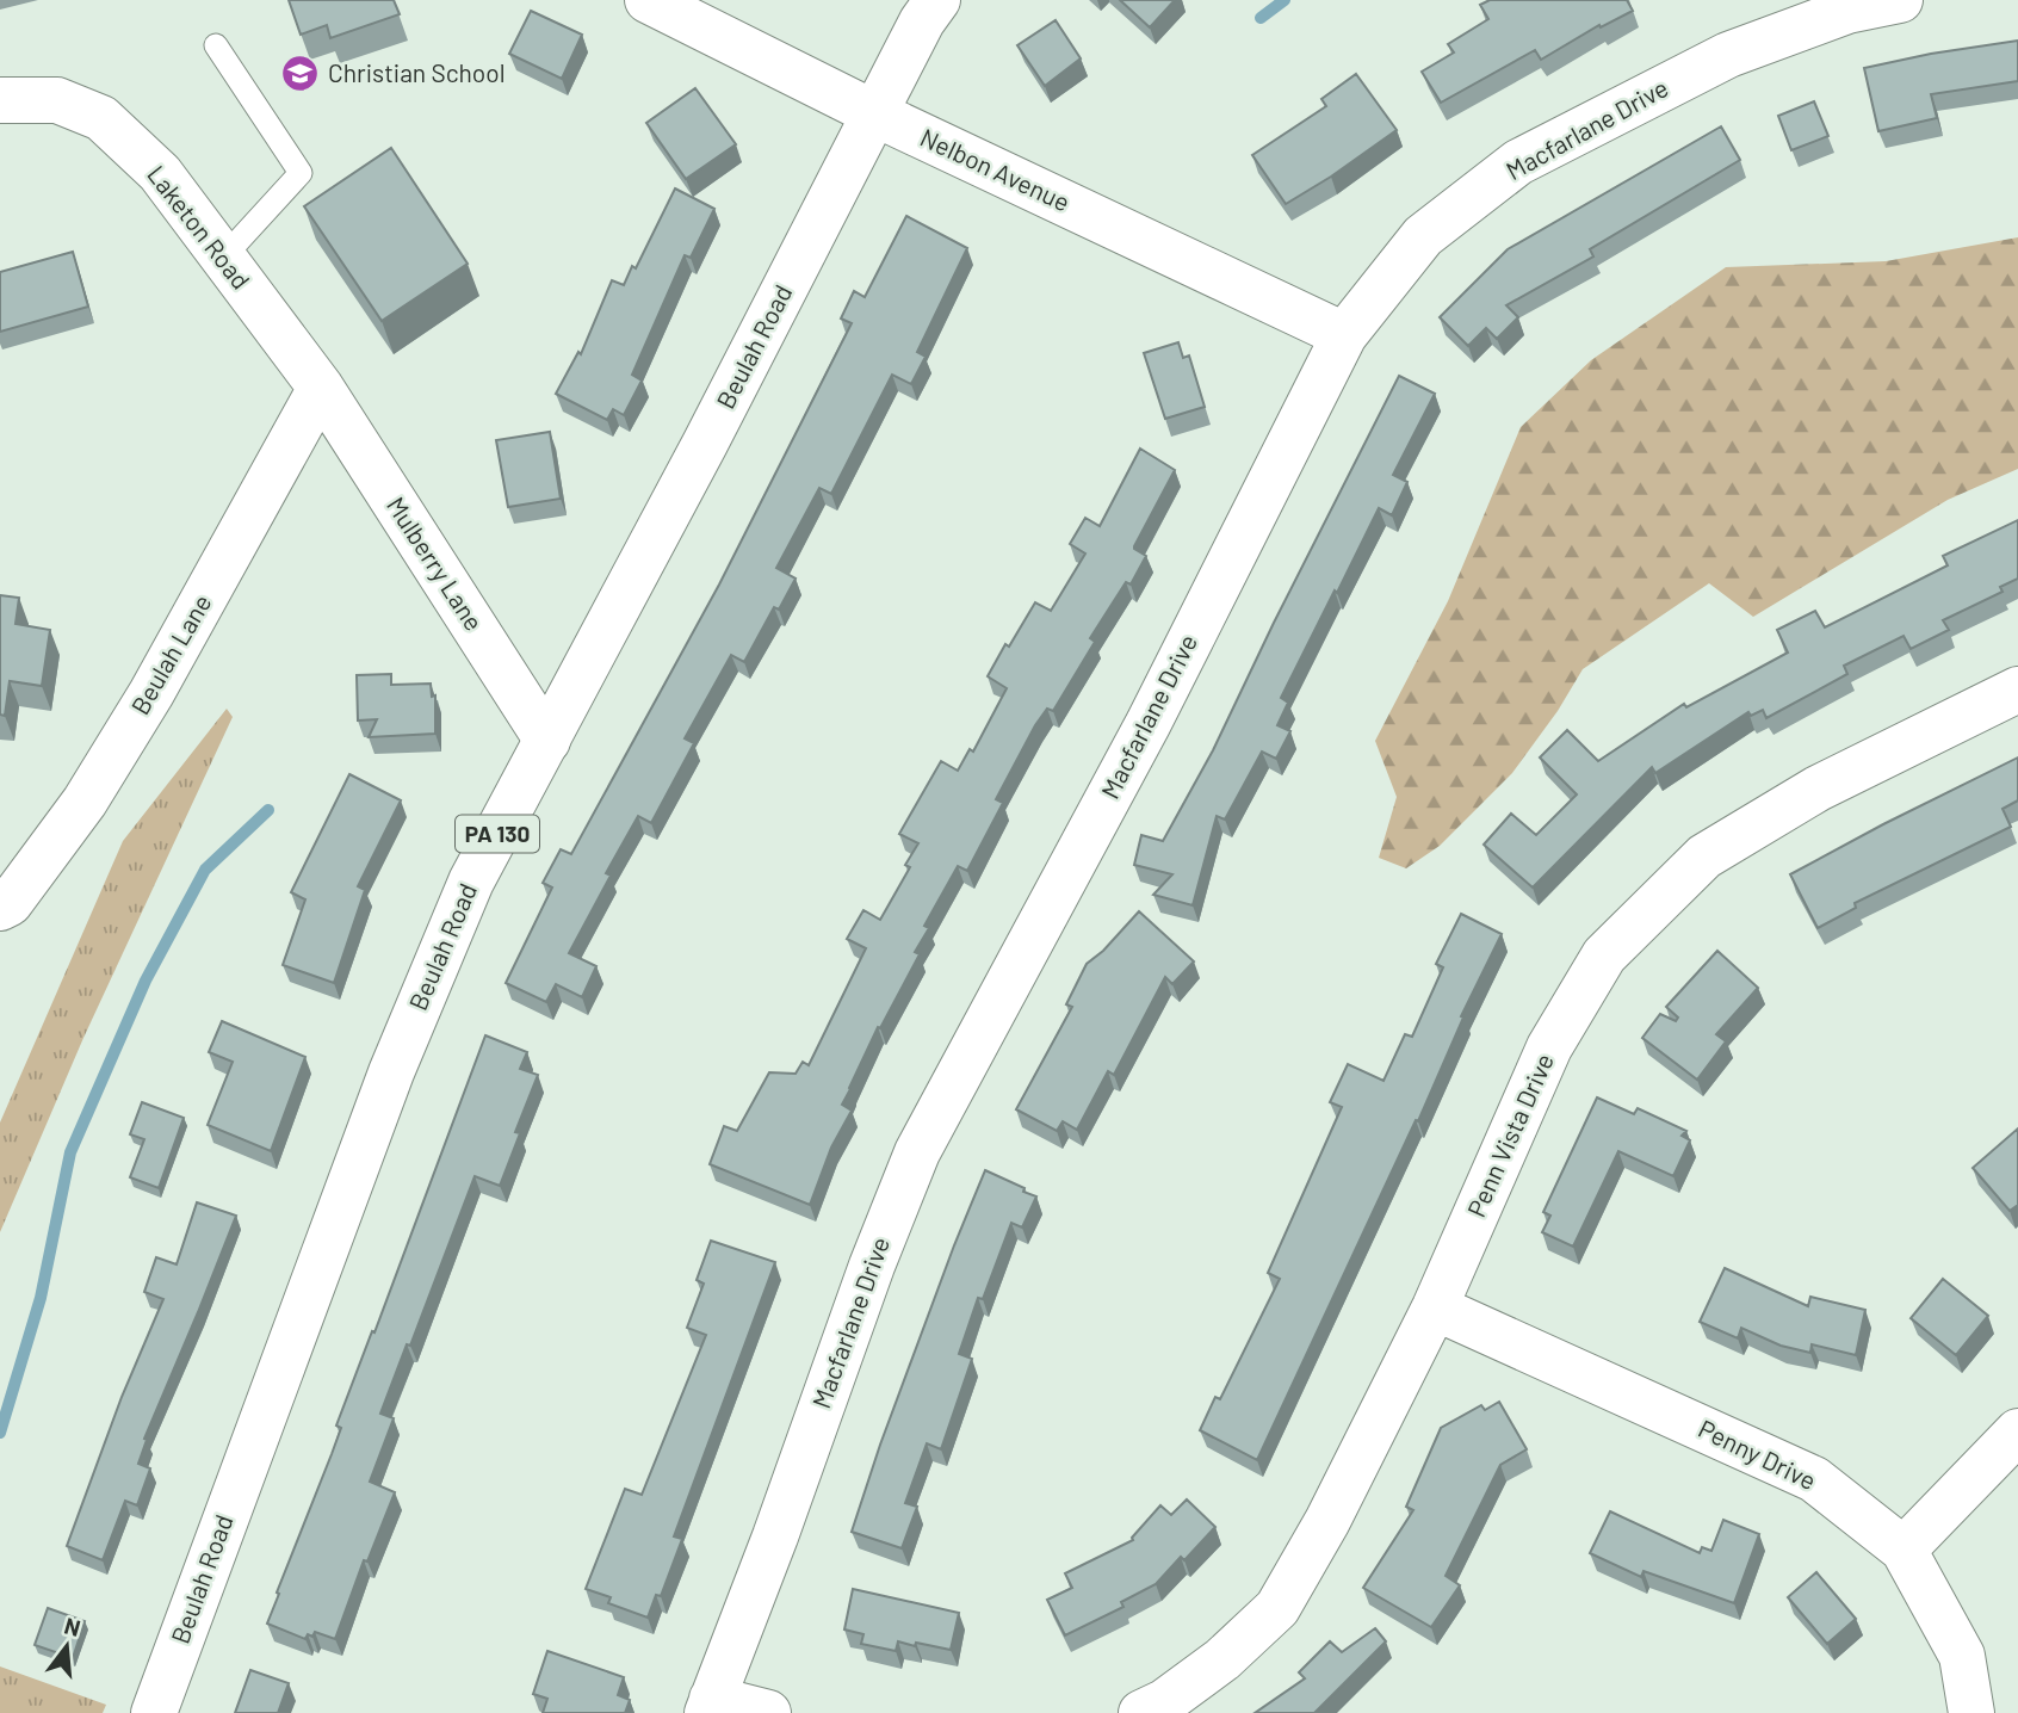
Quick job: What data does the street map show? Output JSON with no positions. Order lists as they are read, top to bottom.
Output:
{
  "streets": {
    "street": [
      "Macfarlane Drive",
      "Nelbon Avenue",
      "Laketon Road",
      "Beulah Road",
      "Mulberry Lane",
      "Beulah Lane",
      "PA 130",
      "Penn Vista Drive",
      "Penny Drive"
    ]
  },
  "crossings": [
    ["Macfarlane Drive", "Nelbon Avenue"],
    ["Nelbon Avenue", "Beulah Road"],
    ["Laketon Road", "Mulberry Lane"],
    ["Laketon Road", "Beulah Lane"],
    ["Beulah Road", "Mulberry Lane"],
    ["Mulberry Lane", "Beulah Lane"],
    ["Penn Vista Drive", "Penny Drive"]
  ],
  "places": {
    "school or university": ["Christian School"]
  },
  "north": "top"
}
